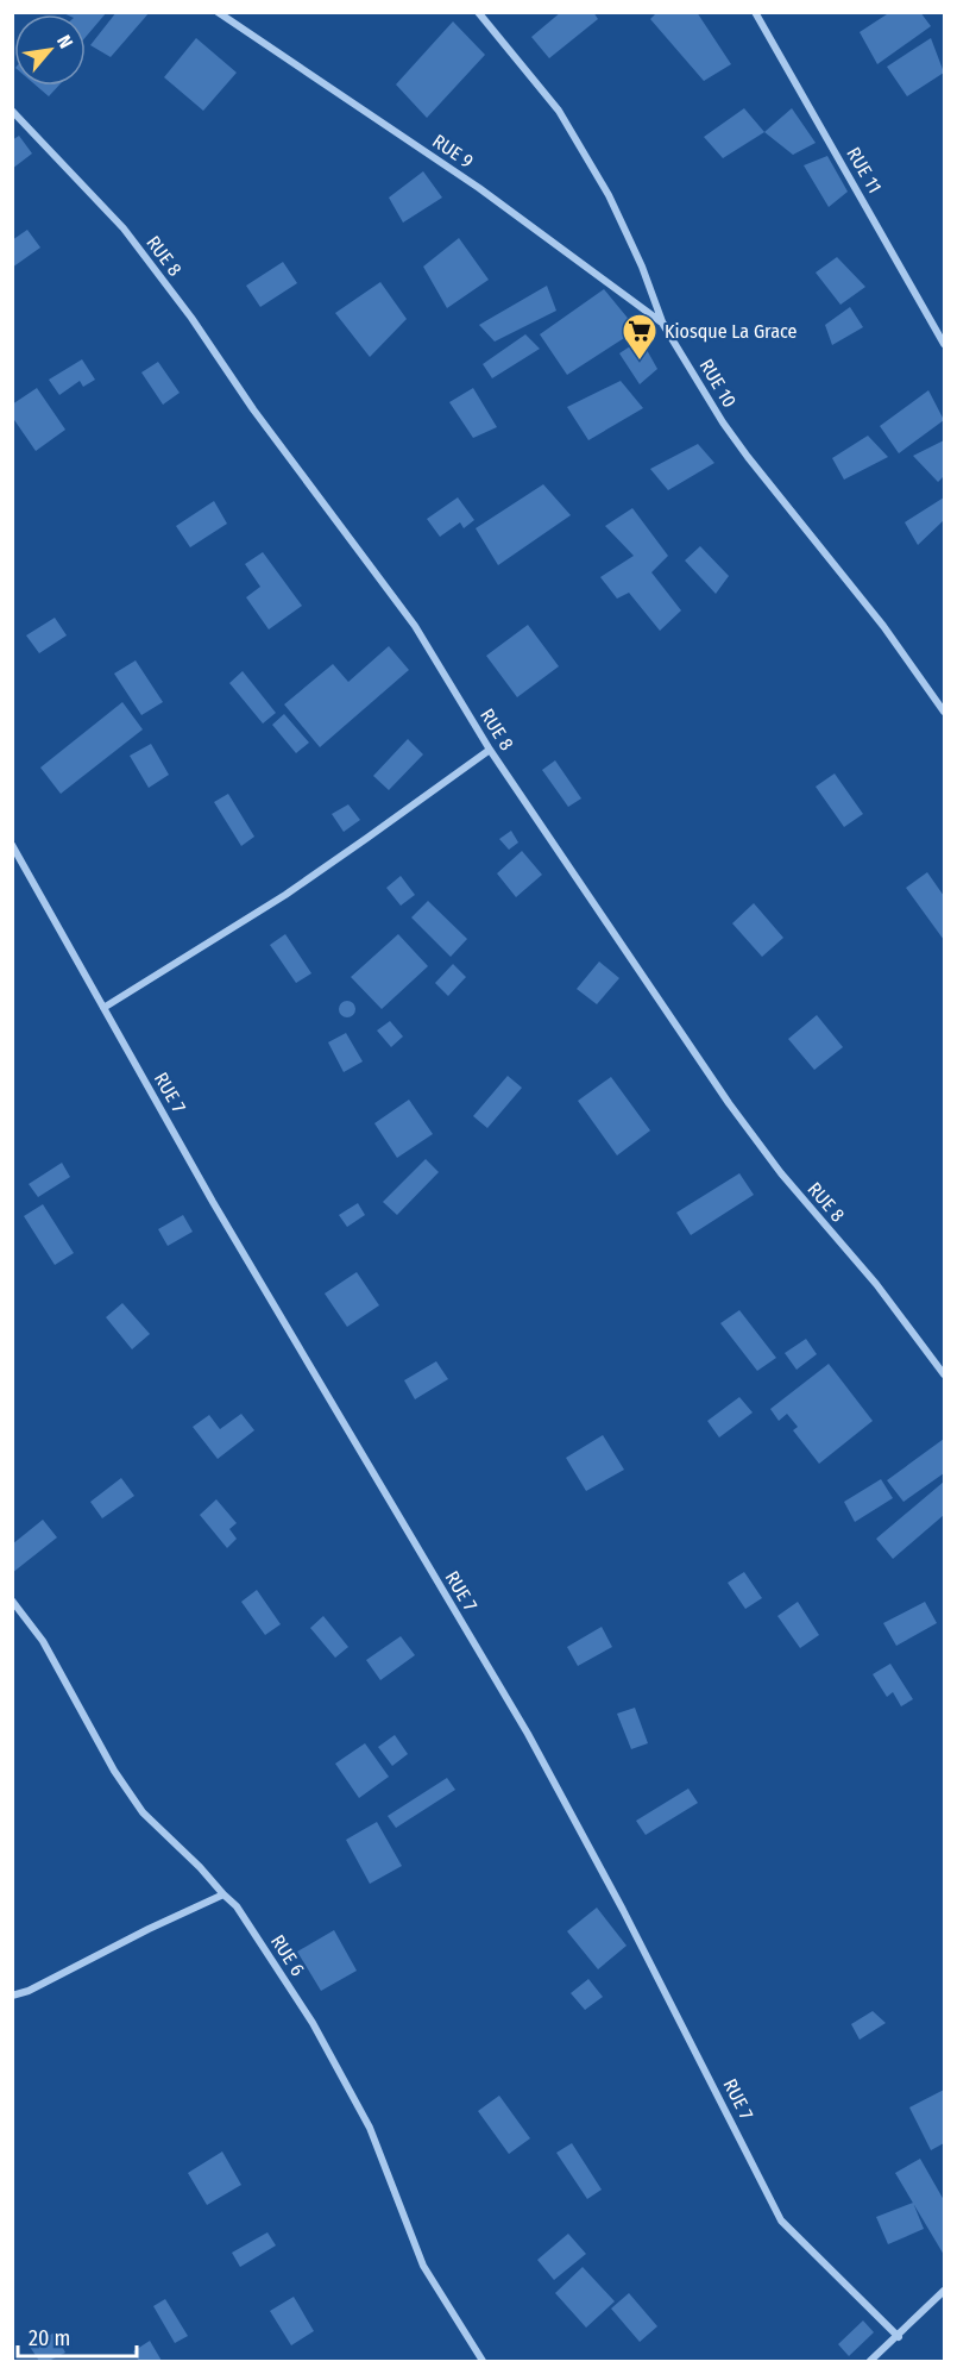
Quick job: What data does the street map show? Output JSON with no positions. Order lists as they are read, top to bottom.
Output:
{
  "streets": {
    "street": [
      "RUE 9",
      "RUE 11",
      "RUE 8",
      "RUE 10",
      "RUE 7",
      "RUE 6"
    ]
  },
  "crossings": [
    ["RUE 9", "RUE 10"]
  ],
  "places": {
    "supermarket": ["Kiosque La Grace"]
  },
  "scale_bar": "20 m",
  "north": "top right"
}
